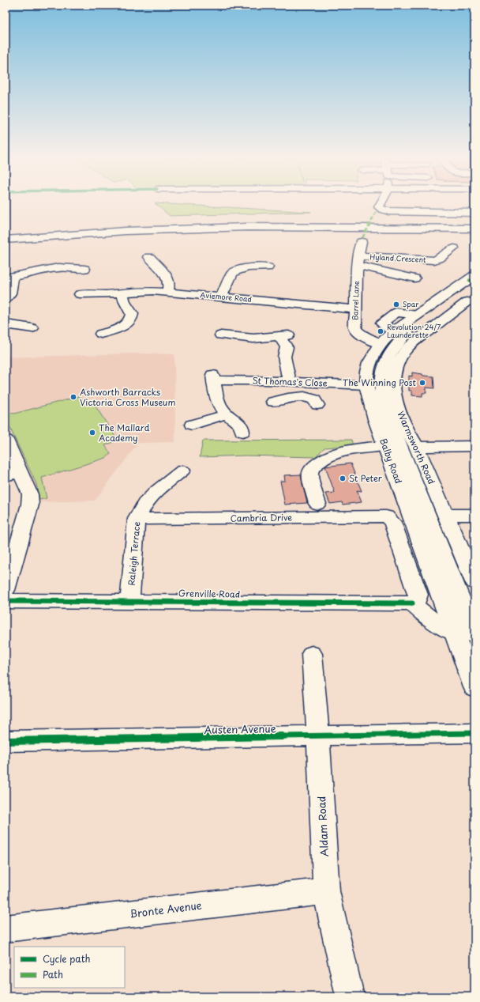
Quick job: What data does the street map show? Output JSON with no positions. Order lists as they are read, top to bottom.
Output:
{
  "streets": {
    "main road": ["Balby Road"],
    "street": [
      "Hyland Crescent",
      "Aviemore Road",
      "Barrel Lane",
      "St Thomas's Close",
      "Warmsworth Road",
      "Cambria Drive",
      "Raleigh Terrace",
      "Grenville Road",
      "Austen Avenue",
      "Aldam Road",
      "Bronte Avenue"
    ]
  },
  "crossings": [
    ["Hyland Crescent", "Barrel Lane"],
    ["Aviemore Road", "Barrel Lane"],
    ["Barrel Lane", "Balby Road"],
    ["St Thomas's Close", "Balby Road"],
    ["Cambria Drive", "Raleigh Terrace"],
    ["Cambria Drive", "Grenville Road"],
    ["Raleigh Terrace", "Grenville Road"],
    ["Austen Avenue", "Aldam Road"],
    ["Aldam Road", "Bronte Avenue"]
  ],
  "places": [
    "Spar",
    "Revolution 24/7 Launderette",
    "The Winning Post",
    "Ashworth Barracks Victoria Cross Museum",
    "The Mallard Academy",
    "St Peter"
  ],
  "legend": ["Cycle path", "Path"]
}
